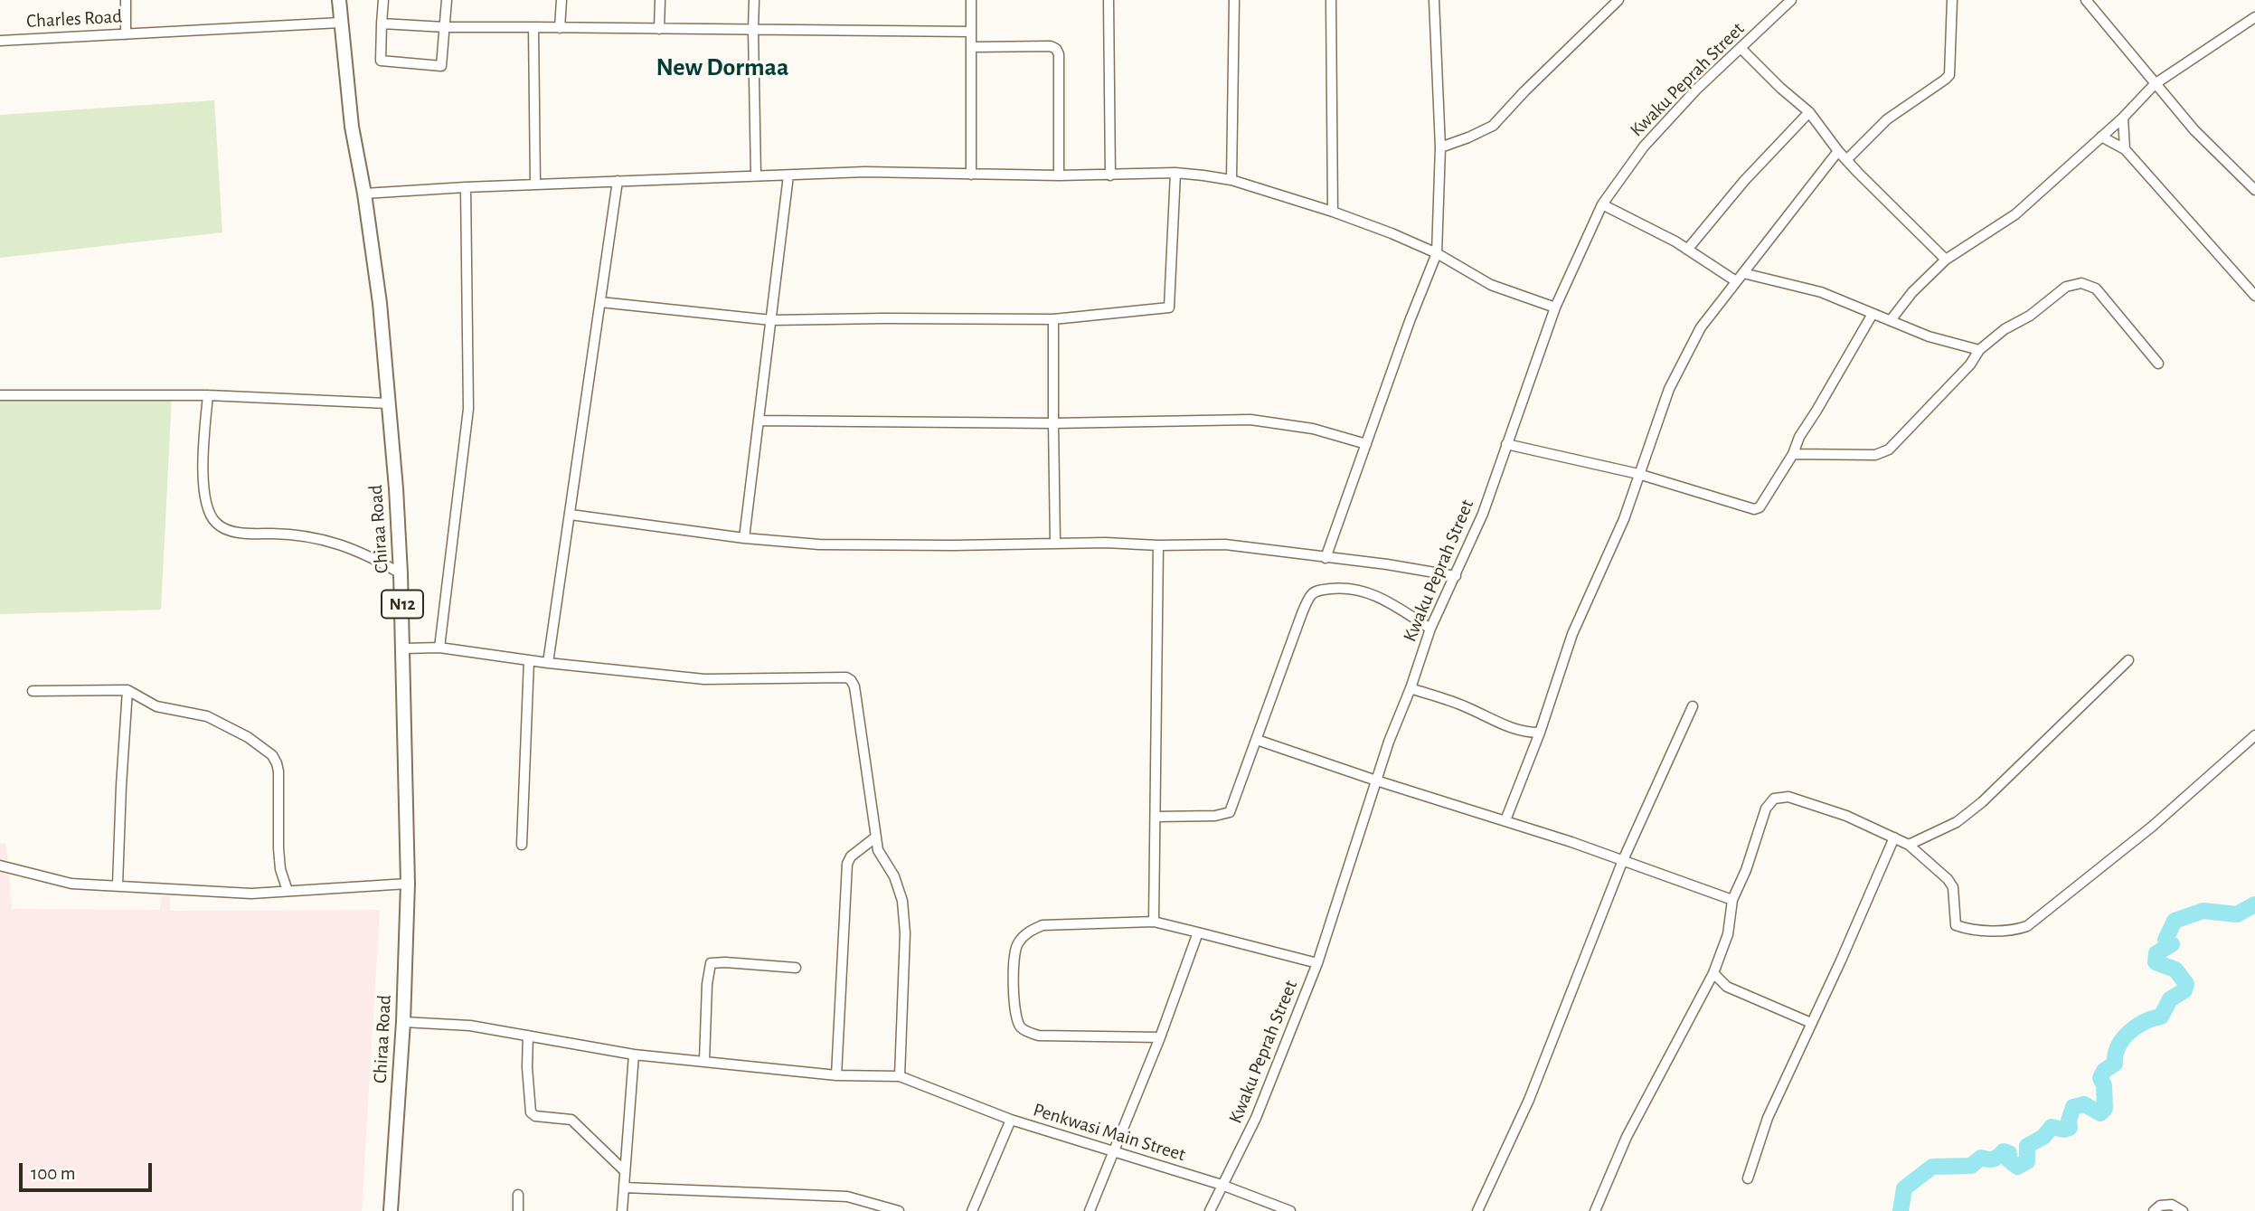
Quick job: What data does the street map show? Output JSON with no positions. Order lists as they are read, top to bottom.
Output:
{
  "streets": {
    "highway": ["Chiraa Road", "N12"],
    "street": ["Charles Road", "Kwaku Peprah Street", "Penkwasi Main Street"]
  },
  "crossings": [
    ["Charles Road", "Chiraa Road"],
    ["Kwaku Peprah Street", "Penkwasi Main Street"]
  ],
  "districts": ["New Dormaa"],
  "scale_bar": "100 m"
}
